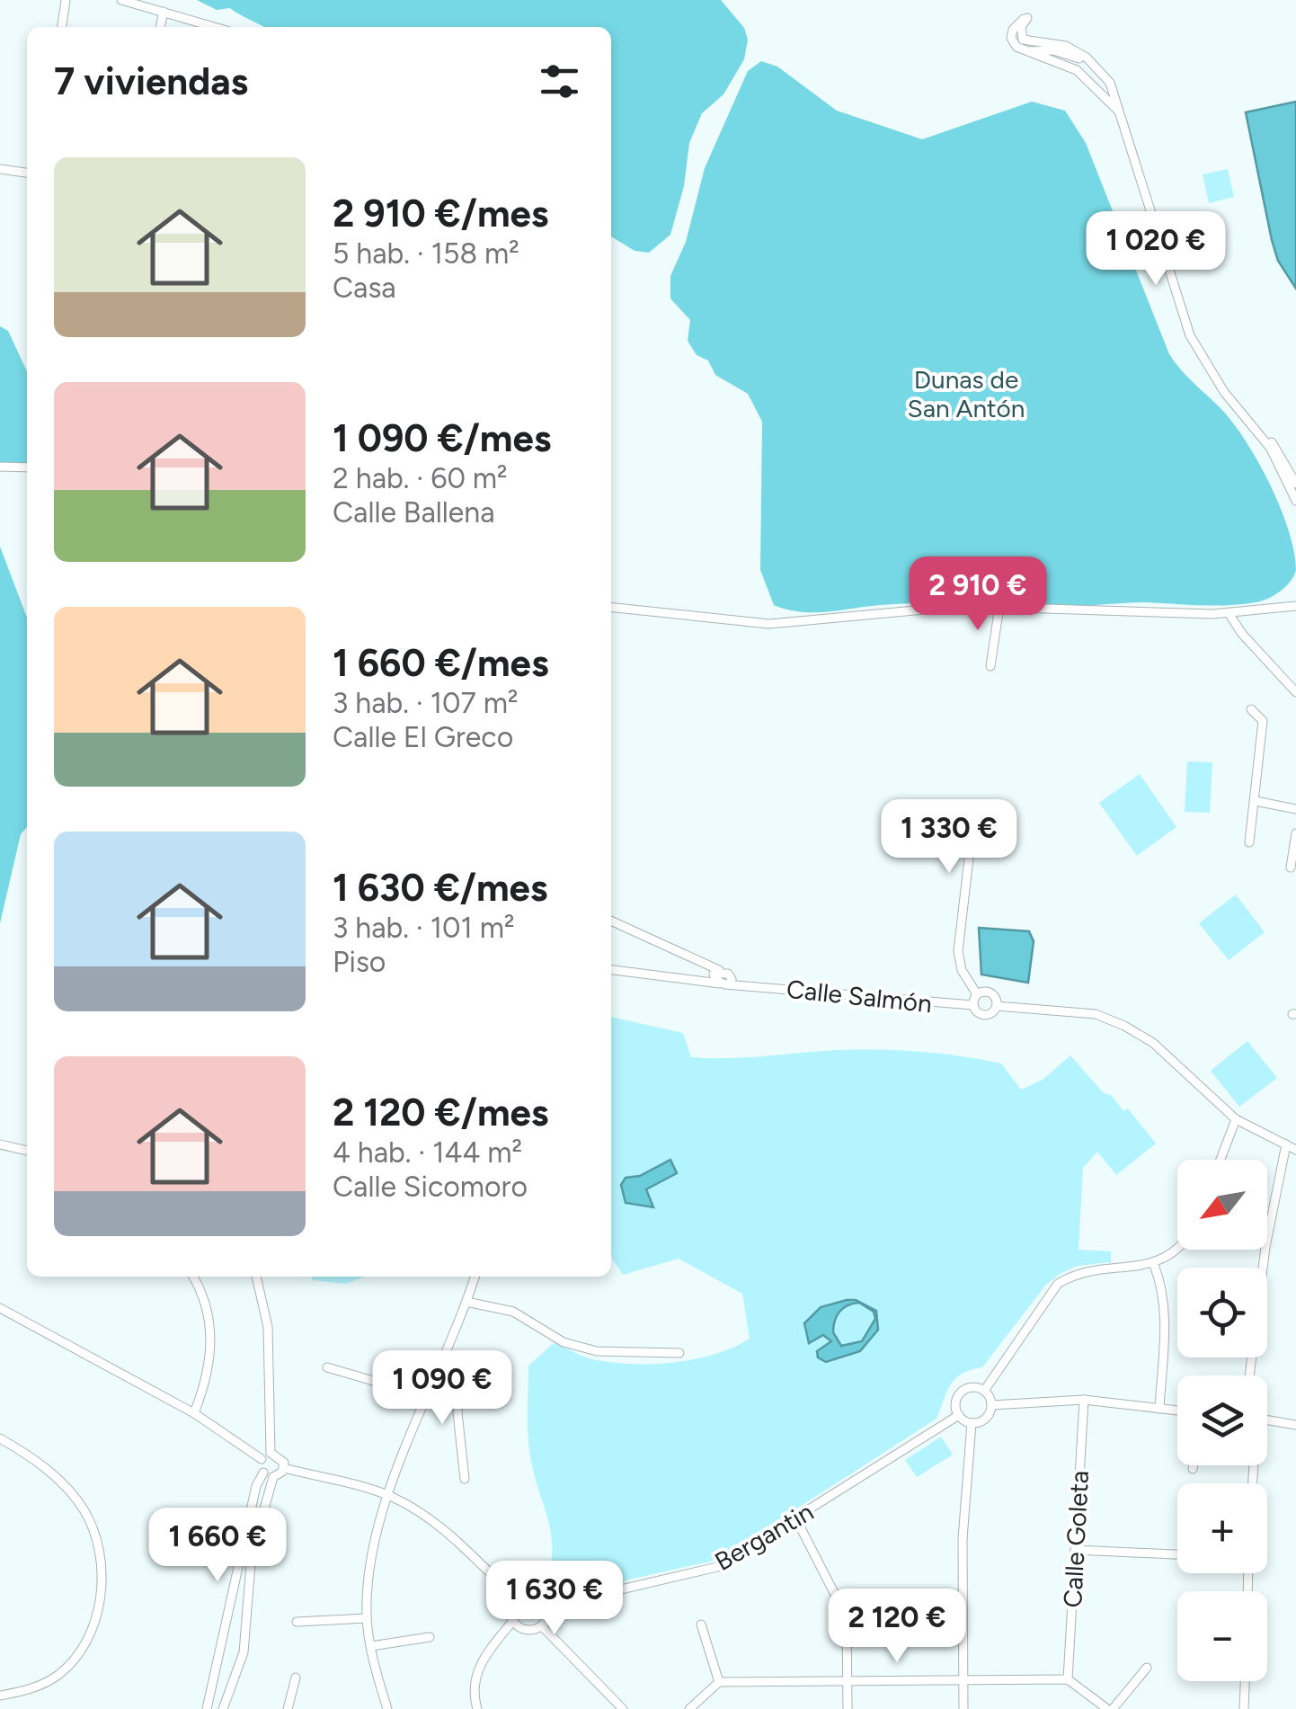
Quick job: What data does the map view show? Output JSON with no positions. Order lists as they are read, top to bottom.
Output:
{
  "streets": {
    "street": ["Calle Salmón", "Bergantin", "Calle Goleta"]
  },
  "parks": ["Dunas de San Antón"],
  "north": "bottom left",
  "page": {
    "heading": "7 viviendas",
    "list": [
      {
        "name": "2 910 €/mes",
        "note": "5 hab. · 158 m² · Casa"
      },
      {
        "name": "1 090 €/mes",
        "note": "2 hab. · 60 m² · Calle Ballena"
      },
      {
        "name": "1 660 €/mes",
        "note": "3 hab. · 107 m² · Calle El Greco"
      },
      {
        "name": "1 630 €/mes",
        "note": "3 hab. · 101 m² · Piso"
      },
      {
        "name": "2 120 €/mes",
        "note": "4 hab. · 144 m² · Calle Sicomoro"
      }
    ],
    "price": [
      "1 020 €",
      "2 910 €",
      "1 330 €",
      "1 090 €",
      "1 660 €",
      "1 630 €",
      "2 120 €"
    ],
    "map_buttons": ["+", "−"]
  }
}
